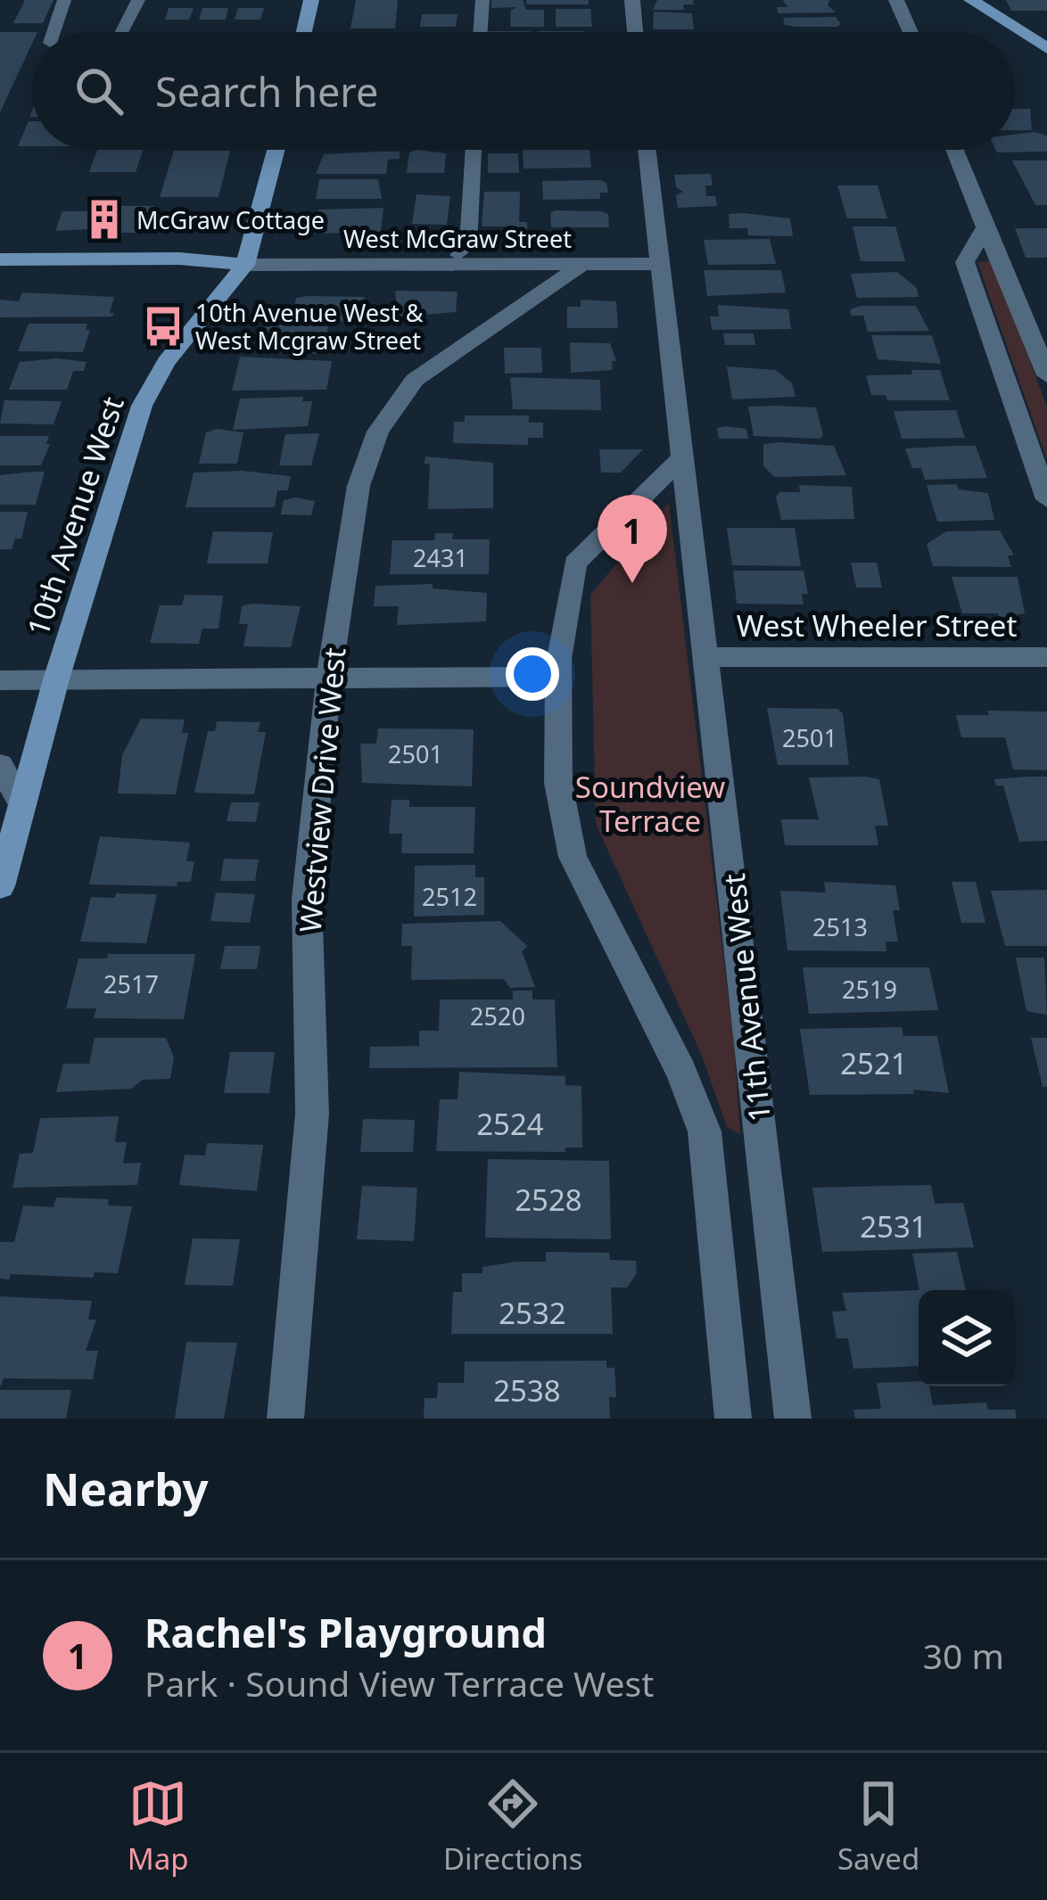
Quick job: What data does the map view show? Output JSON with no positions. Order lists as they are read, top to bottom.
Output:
{
  "streets": {
    "street": [
      "West McGraw Street",
      "10th Avenue West",
      "West Wheeler Street",
      "Westview Drive West",
      "11th Avenue West"
    ]
  },
  "crossings": [
    ["West McGraw Street", "10th Avenue West"],
    ["West McGraw Street", "Westview Drive West"],
    ["West McGraw Street", "11th Avenue West"],
    ["West Wheeler Street", "11th Avenue West"]
  ],
  "parks": ["Soundview Terrace"],
  "places": {
    "building": ["McGraw Cottage"],
    "bus stop": ["10th Avenue West & West Mcgraw Street"]
  },
  "house_numbers": [
    "2431",
    "2501",
    "2501",
    "2512",
    "2513",
    "2517",
    "2519",
    "2520",
    "2521",
    "2524",
    "2528",
    "2531",
    "2532",
    "2538"
  ],
  "page": {
    "search": "Search here",
    "pins": "1",
    "heading": "Nearby",
    "list": [
      {
        "mark": "1",
        "name": "Rachel's Playground",
        "note": "Park · Sound View Terrace West",
        "value": "30 m"
      }
    ],
    "nav": ["Map", "Directions", "Saved"]
  }
}
